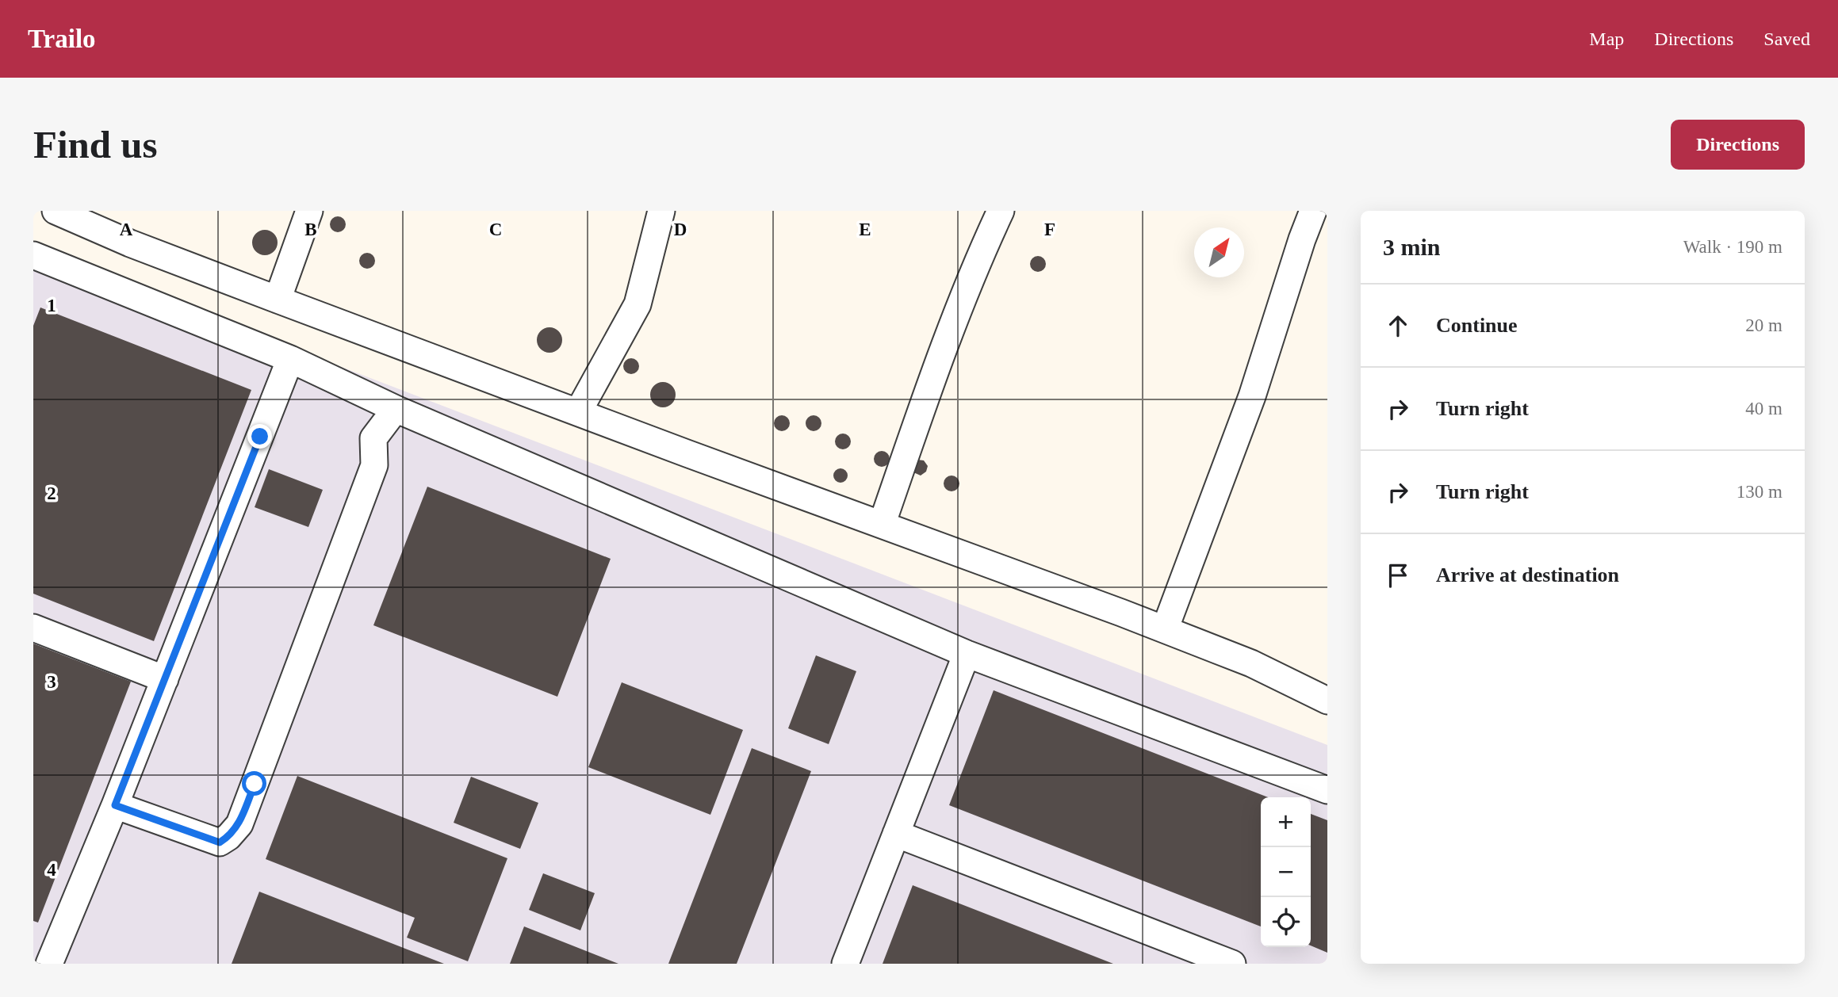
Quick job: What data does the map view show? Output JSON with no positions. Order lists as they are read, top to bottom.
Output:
{
  "north": "top right",
  "page": {
    "header": "Trailo",
    "nav": ["Map", "Directions", "Saved"],
    "buttons": "Directions",
    "title": "Find us",
    "heading": ["3 min", "Walk · 190 m"],
    "list": [
      ["Continue", "20 m"],
      ["Turn right", "40 m"],
      ["Turn right", "130 m"],
      "Arrive at destination"
    ],
    "map_buttons": ["+", "−"]
  },
  "grid": {
    "columns": [
      "A",
      "B",
      "C",
      "D",
      "E",
      "F"
    ],
    "rows": [
      "1",
      "2",
      "3",
      "4"
    ]
  }
}
